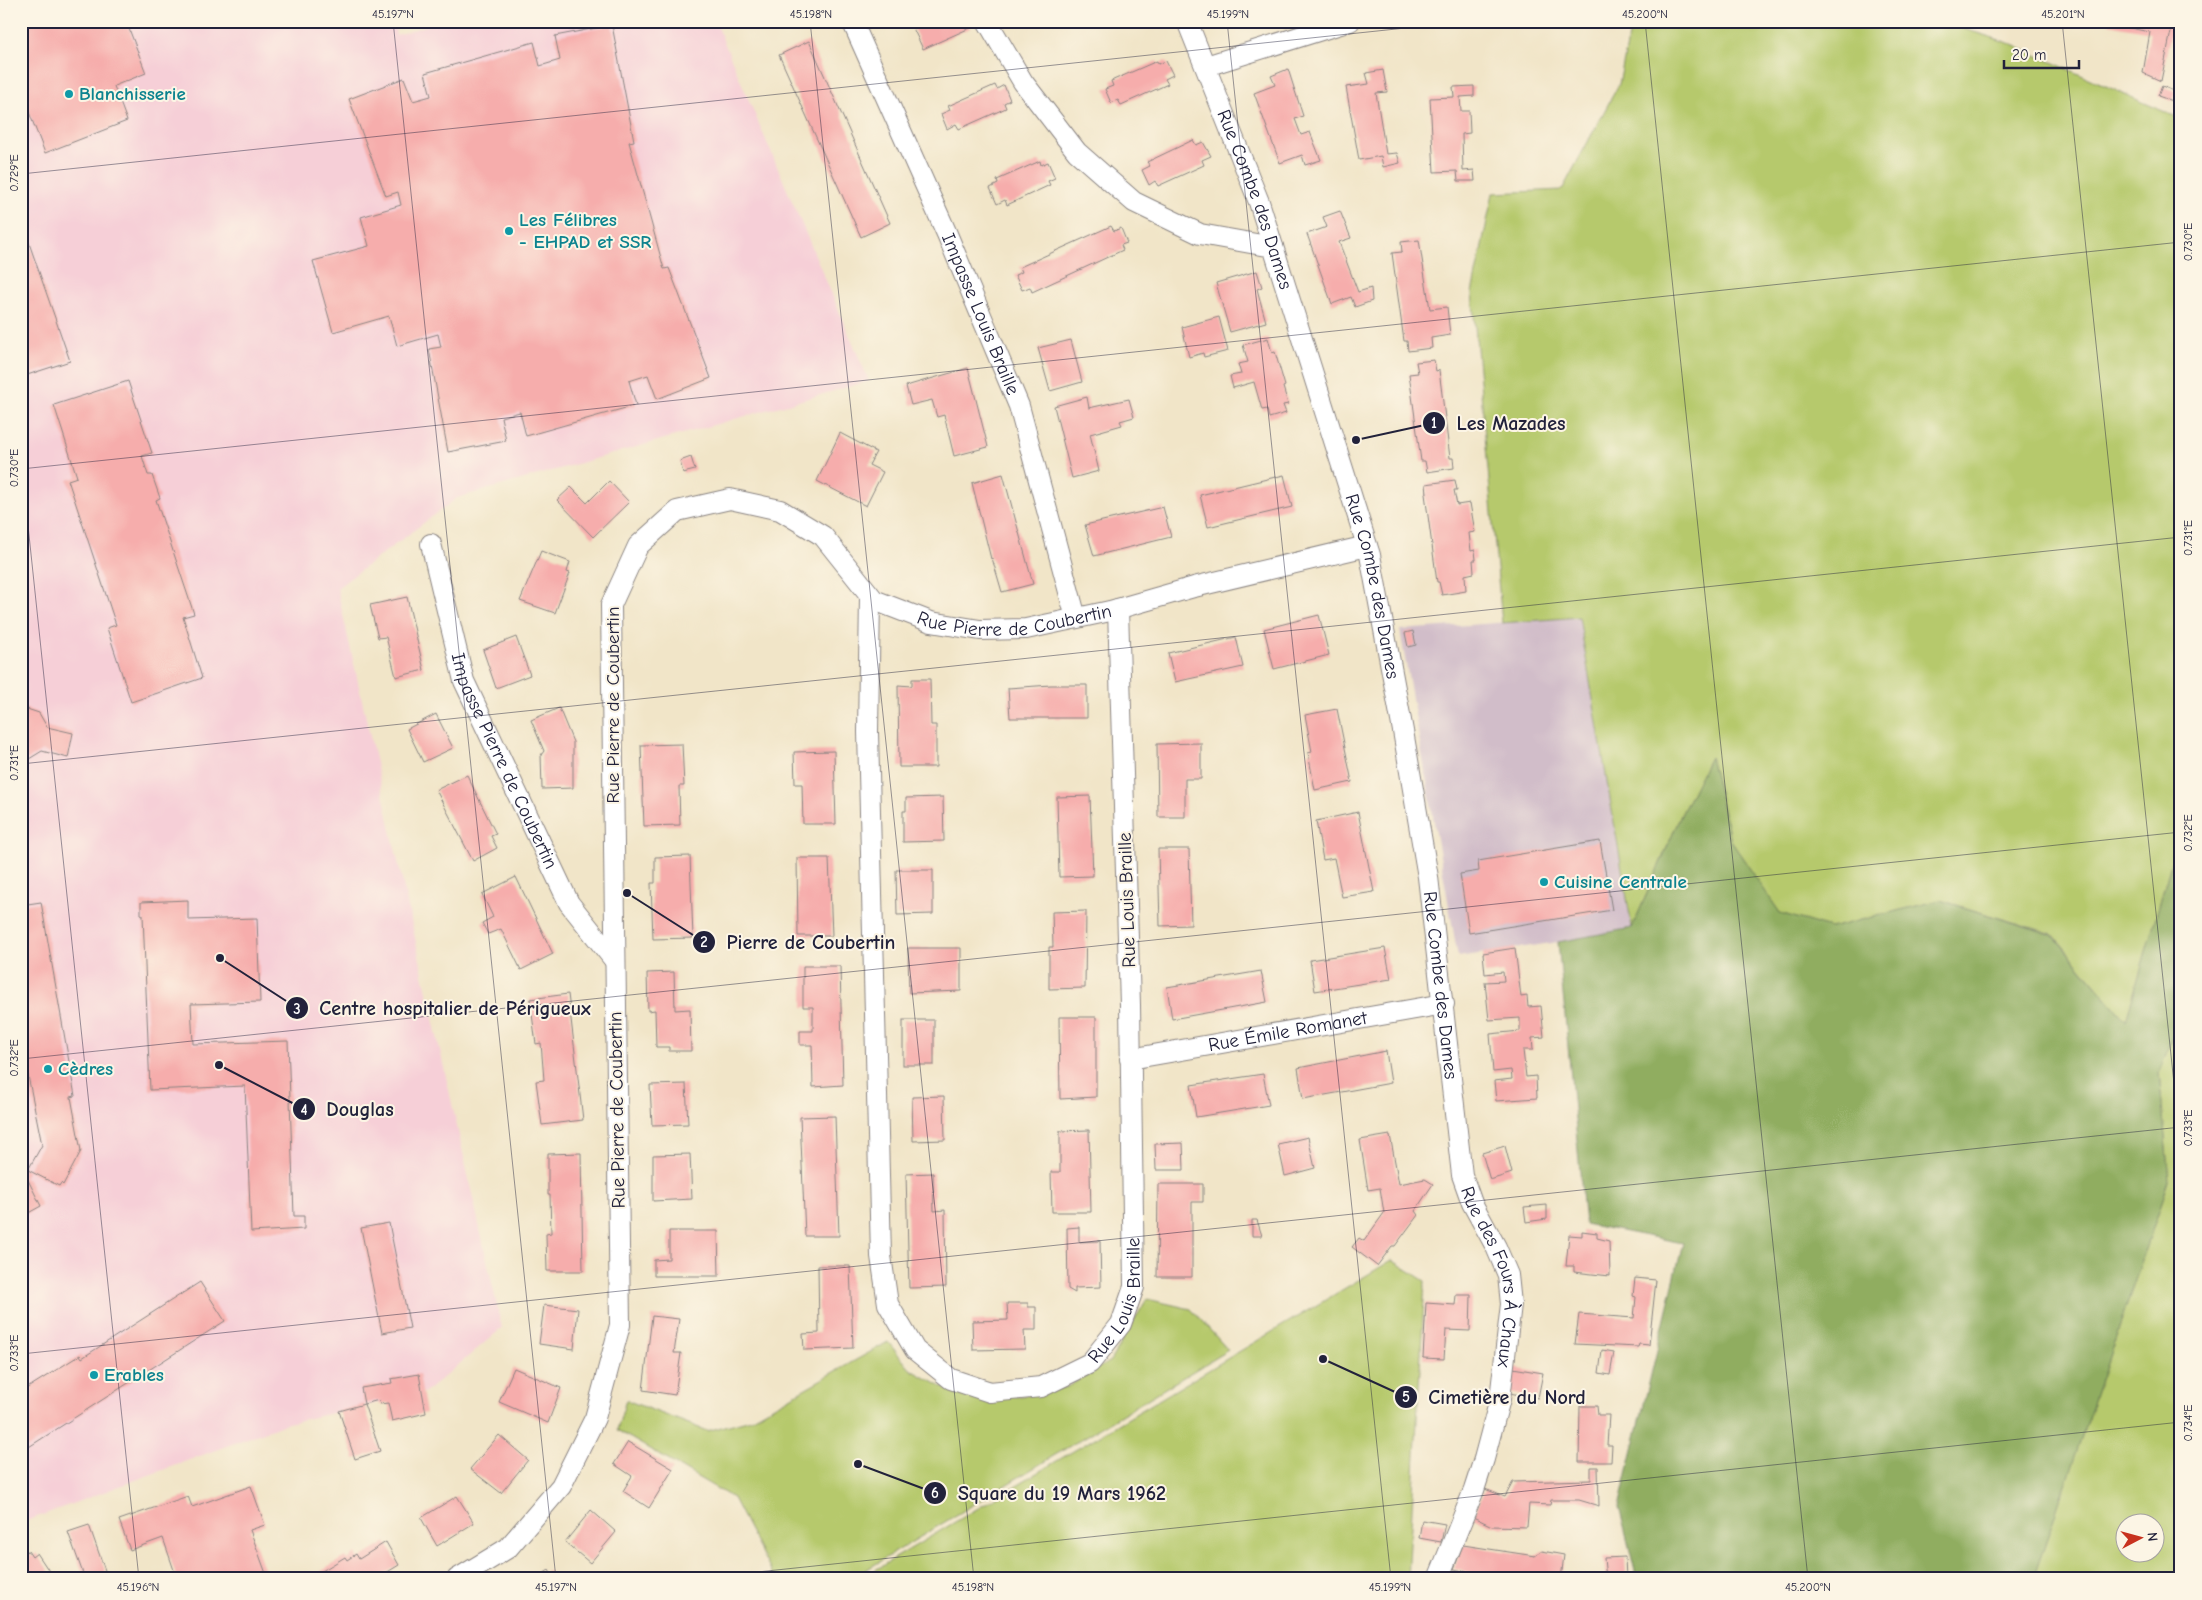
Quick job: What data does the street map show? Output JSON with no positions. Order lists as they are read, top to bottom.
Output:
{
  "streets": {
    "street": [
      "Rue Combe des Dames",
      "Impasse Louis Braille",
      "Rue Pierre de Coubertin",
      "Impasse Pierre de Coubertin",
      "Rue Louis Braille",
      "Rue Émile Romanet",
      "Rue des Fours À Chaux"
    ]
  },
  "crossings": [
    ["Rue Combe des Dames", "Rue Pierre de Coubertin"],
    ["Rue Combe des Dames", "Rue Émile Romanet"],
    ["Rue Combe des Dames", "Rue des Fours À Chaux"],
    ["Impasse Louis Braille", "Rue Pierre de Coubertin"],
    ["Rue Pierre de Coubertin", "Impasse Pierre de Coubertin"],
    ["Rue Pierre de Coubertin", "Rue Louis Braille"],
    ["Rue Louis Braille", "Rue Émile Romanet"]
  ],
  "places": [
    "Blanchisserie",
    "Les Félibres - EHPAD et SSR",
    "Les Mazades",
    "Cuisine Centrale",
    "Pierre de Coubertin",
    "Centre hospitalier de Périgueux",
    "Douglas",
    "Cèdres",
    "Cimetière du Nord",
    "Erables",
    "Square du 19 Mars 1962"
  ],
  "scale_bar": "20 m",
  "north": "right",
  "coordinates": [
    "45.197°N",
    "45.198°N",
    "45.199°N",
    "45.200°N",
    "45.201°N",
    "0.729°E",
    "0.730°E",
    "0.731°E",
    "0.732°E",
    "0.733°E",
    "0.734°E",
    "45.196°N"
  ]
}
